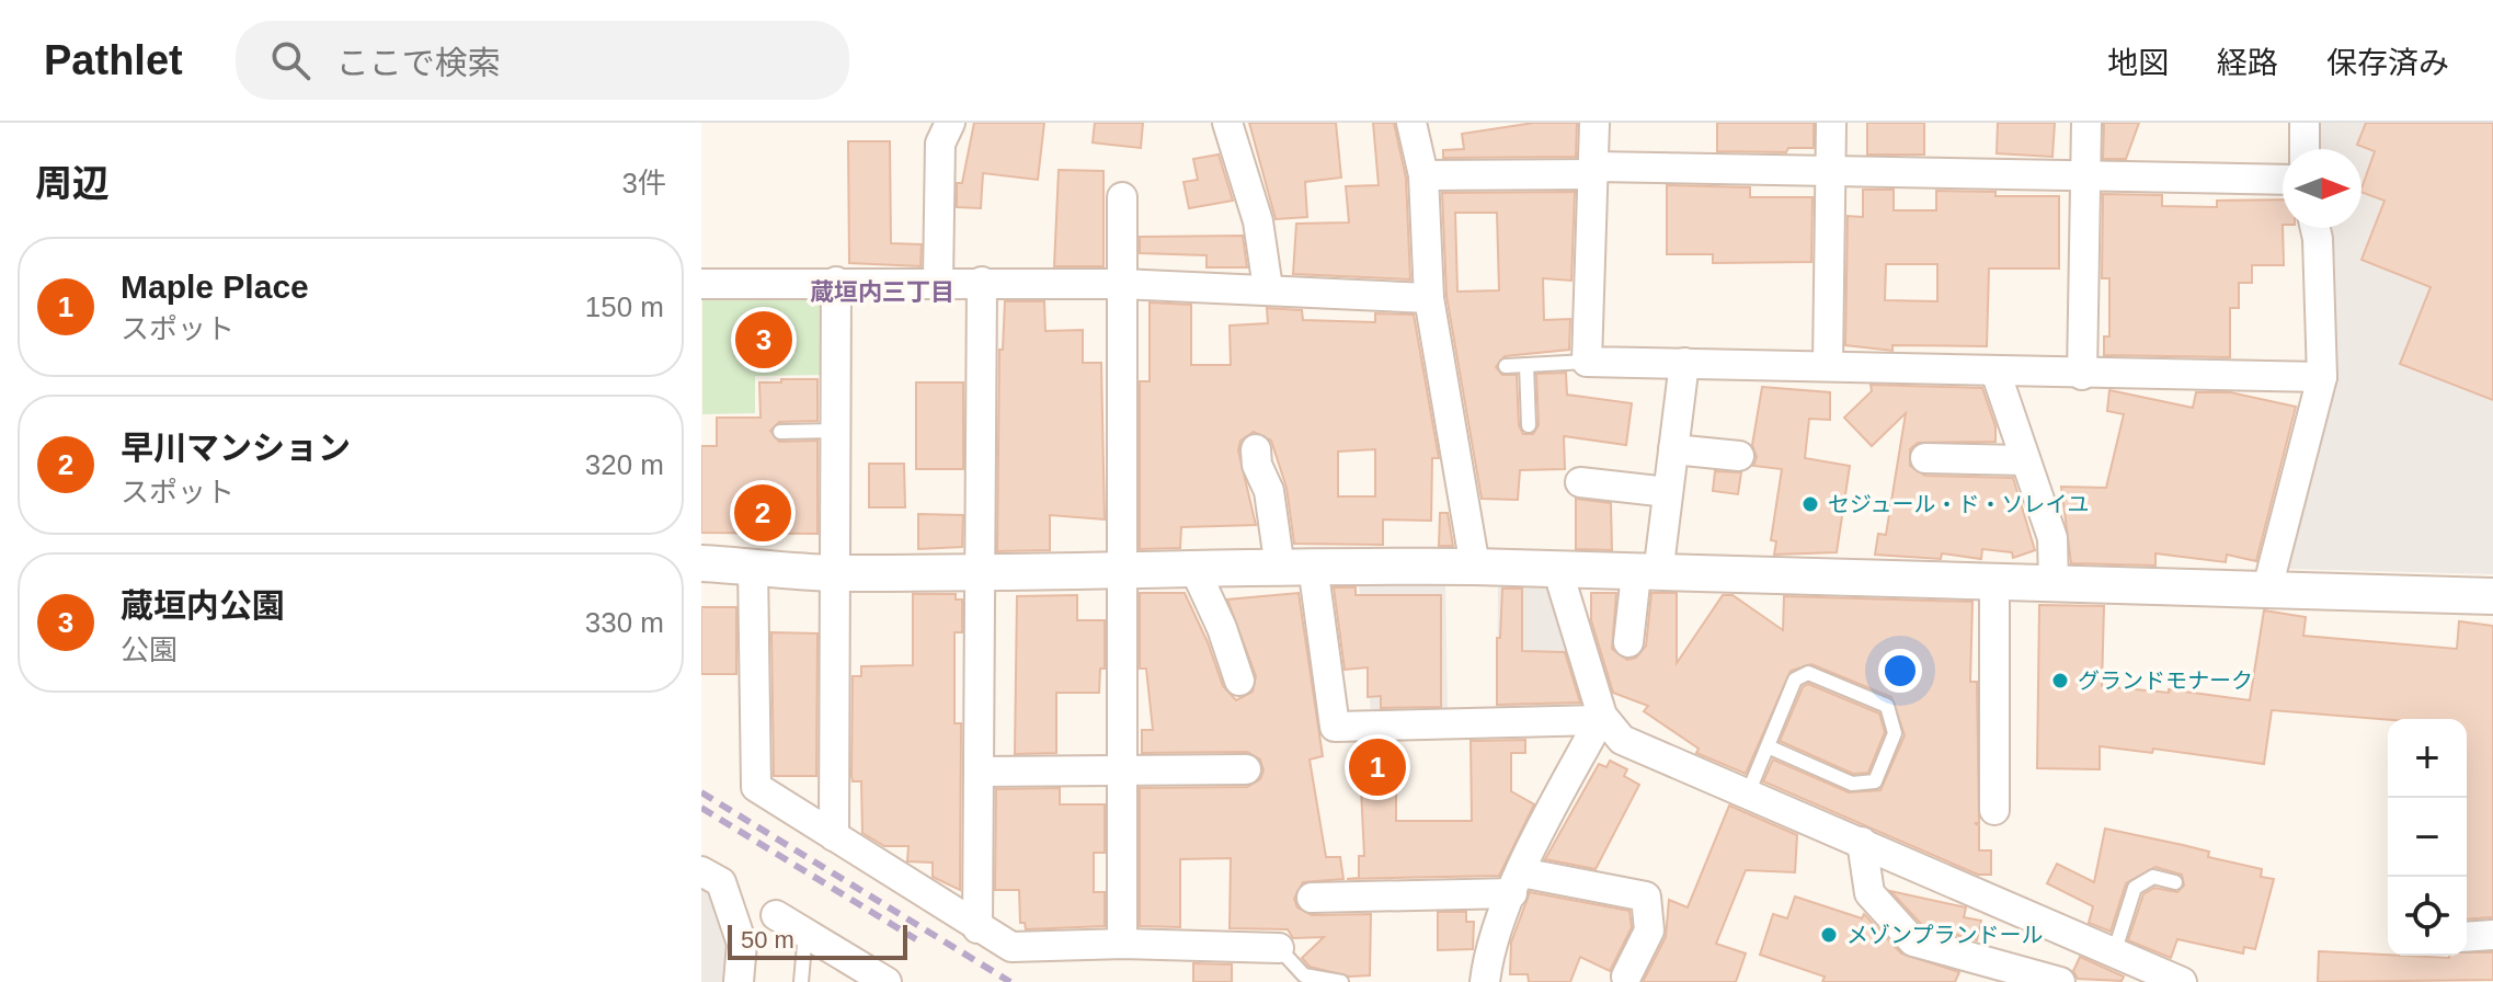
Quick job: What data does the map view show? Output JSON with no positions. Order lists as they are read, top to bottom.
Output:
{
  "districts": ["蔵垣内三丁目"],
  "places": ["セジュール・ド・ソレイユ", "グランドモナーク", "メゾンプランドール"],
  "scale_bar": "50 m",
  "north": "right",
  "page": {
    "header": "Pathlet",
    "search": "ここで検索",
    "nav": ["地図", "経路", "保存済み"],
    "heading": ["周辺", "3件"],
    "list": [
      {
        "mark": "1",
        "name": "Maple Place",
        "note": "スポット",
        "value": "150 m"
      },
      {
        "mark": "2",
        "name": "早川マンション",
        "note": "スポット",
        "value": "320 m"
      },
      {
        "mark": "3",
        "name": "蔵垣内公園",
        "note": "公園",
        "value": "330 m"
      }
    ],
    "pins": ["3", "2", "1"],
    "map_buttons": ["+", "−"],
    "scale": "50 m"
  }
}
